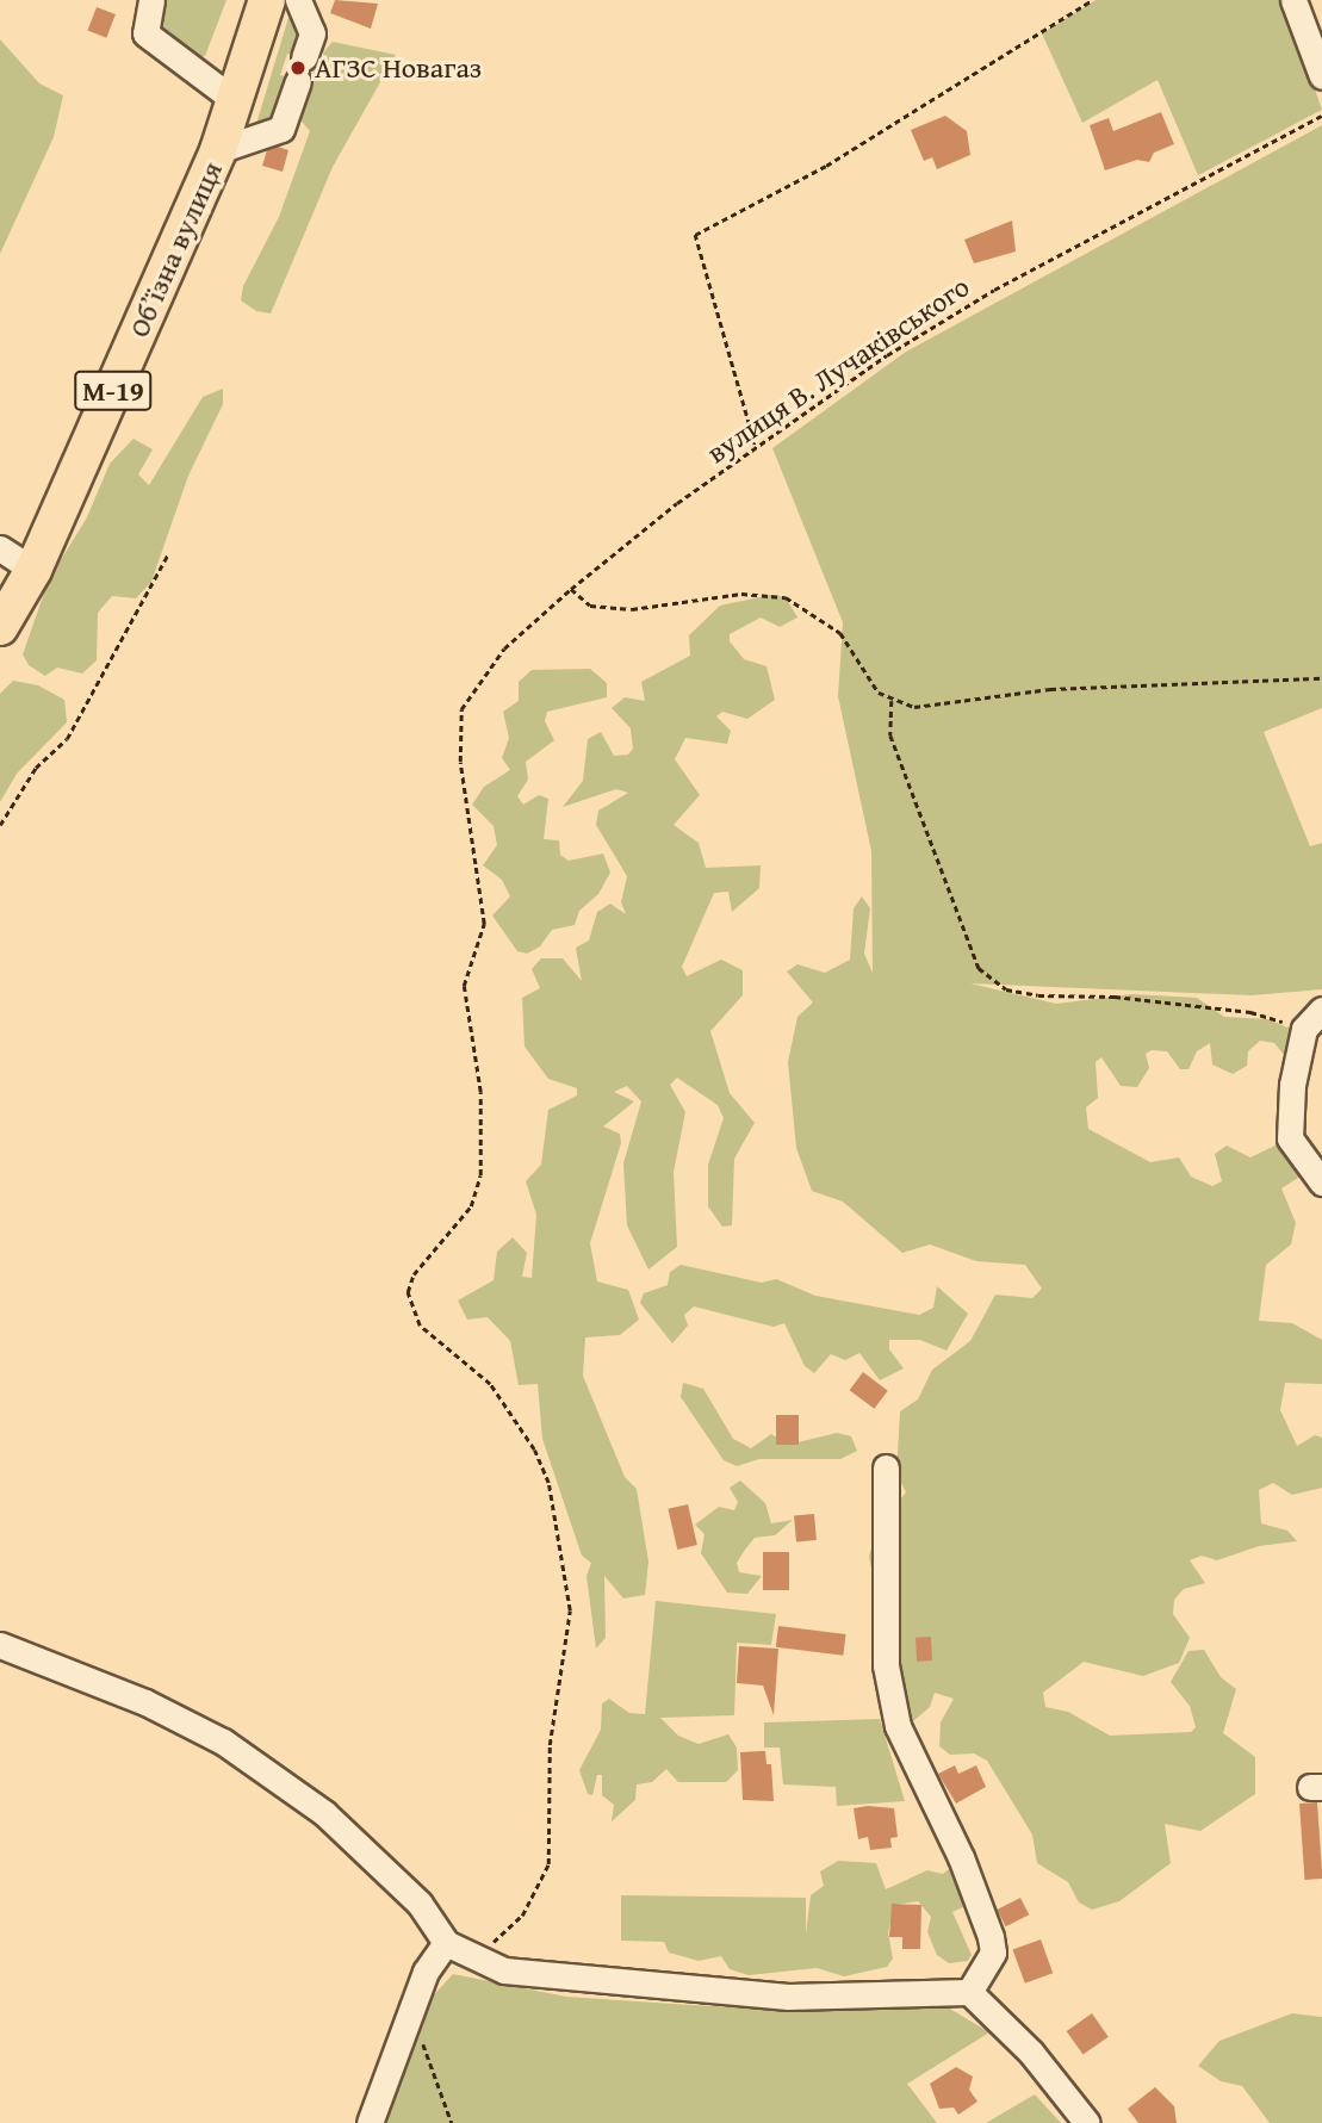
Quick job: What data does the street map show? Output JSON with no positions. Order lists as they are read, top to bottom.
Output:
{
  "streets": {
    "highway": ["Обʼїзна вулиця", "М-19"],
    "path": ["вулиця В. Лучаківського"]
  },
  "places": ["АГЗС Новагаз"]
}
